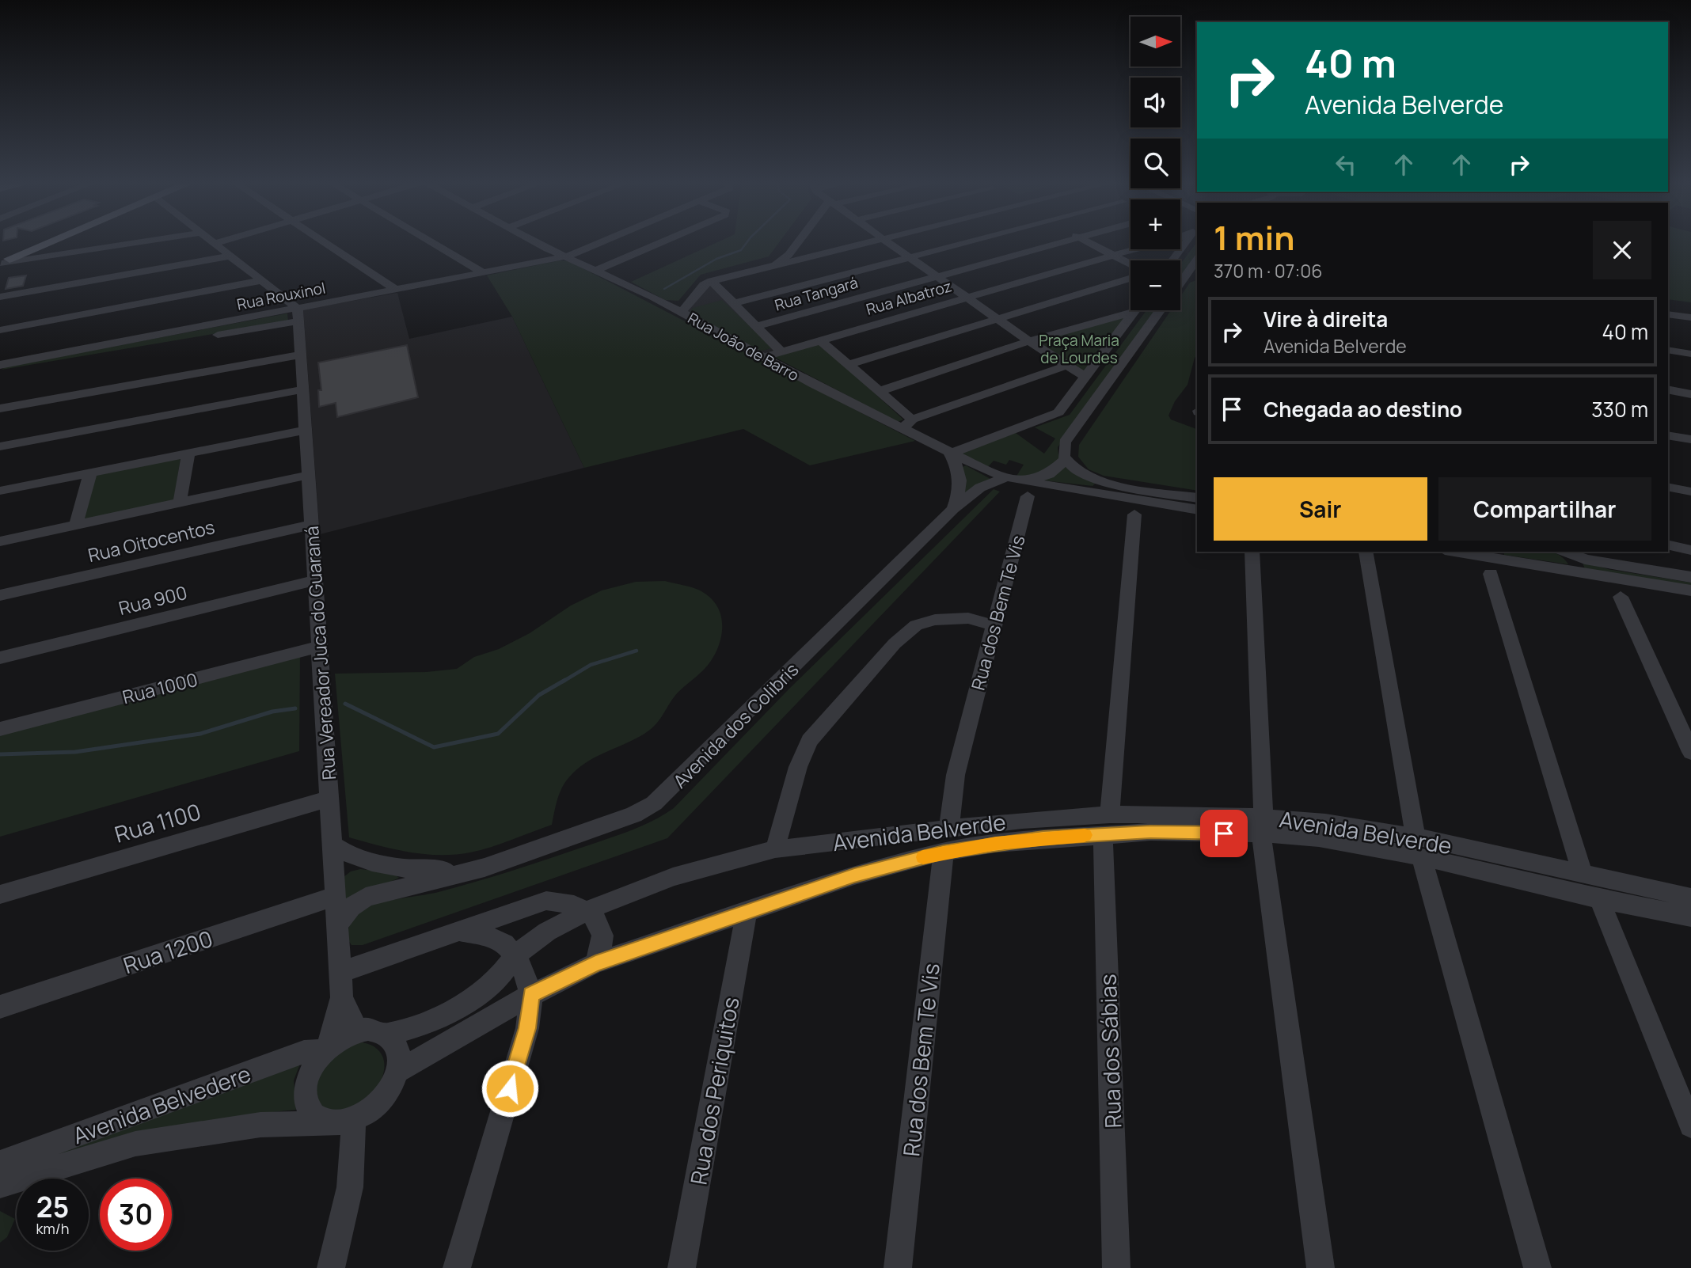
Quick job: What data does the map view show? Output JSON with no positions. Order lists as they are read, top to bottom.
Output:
{
  "streets": {
    "street": [
      "Rua Tangará",
      "Rua Rouxinol",
      "Rua Albatroz",
      "Rua João de Barro",
      "Rua Oitocentos",
      "Rua 900",
      "Rua dos Bem Te Vis",
      "Rua Vereador Juca do Guaraná",
      "Rua 1000",
      "Avenida dos Colibris",
      "Rua 1100",
      "Avenida Belverde",
      "Rua 1200",
      "Rua dos Sábias",
      "Rua dos Periquitos",
      "Avenida Belvedere"
    ]
  },
  "crossings": [
    ["Rua Rouxinol", "Rua João de Barro"],
    ["Rua Rouxinol", "Rua Vereador Juca do Guaraná"],
    ["Rua Albatroz", "Rua João de Barro"],
    ["Rua Oitocentos", "Rua Vereador Juca do Guaraná"],
    ["Rua 900", "Rua Vereador Juca do Guaraná"],
    ["Rua dos Bem Te Vis", "Avenida Belverde"],
    ["Rua Vereador Juca do Guaraná", "Rua 1000"],
    ["Rua Vereador Juca do Guaraná", "Avenida dos Colibris"],
    ["Rua Vereador Juca do Guaraná", "Rua 1100"],
    ["Rua Vereador Juca do Guaraná", "Avenida Belverde"],
    ["Rua Vereador Juca do Guaraná", "Rua 1200"],
    ["Rua Vereador Juca do Guaraná", "Avenida Belvedere"],
    ["Avenida dos Colibris", "Rua 1200"],
    ["Avenida Belverde", "Rua dos Sábias"],
    ["Avenida Belverde", "Rua dos Periquitos"],
    ["Avenida Belverde", "Avenida Belvedere"]
  ],
  "parks": ["Praça Maria de Lourdes"],
  "north": "right",
  "page": {
    "map_buttons": ["+", "−"],
    "turn": ["40 m", "Avenida Belverde"],
    "heading": ["1 min", "370 m · 07:06"],
    "list": [
      {
        "name": "Vire à direita",
        "note": "Avenida Belverde",
        "value": "40 m"
      },
      {
        "name": "Chegada ao destino",
        "value": "330 m"
      }
    ],
    "buttons": ["Sair", "Compartilhar"],
    "speed": "25 km/h",
    "limit": "30"
  }
}
